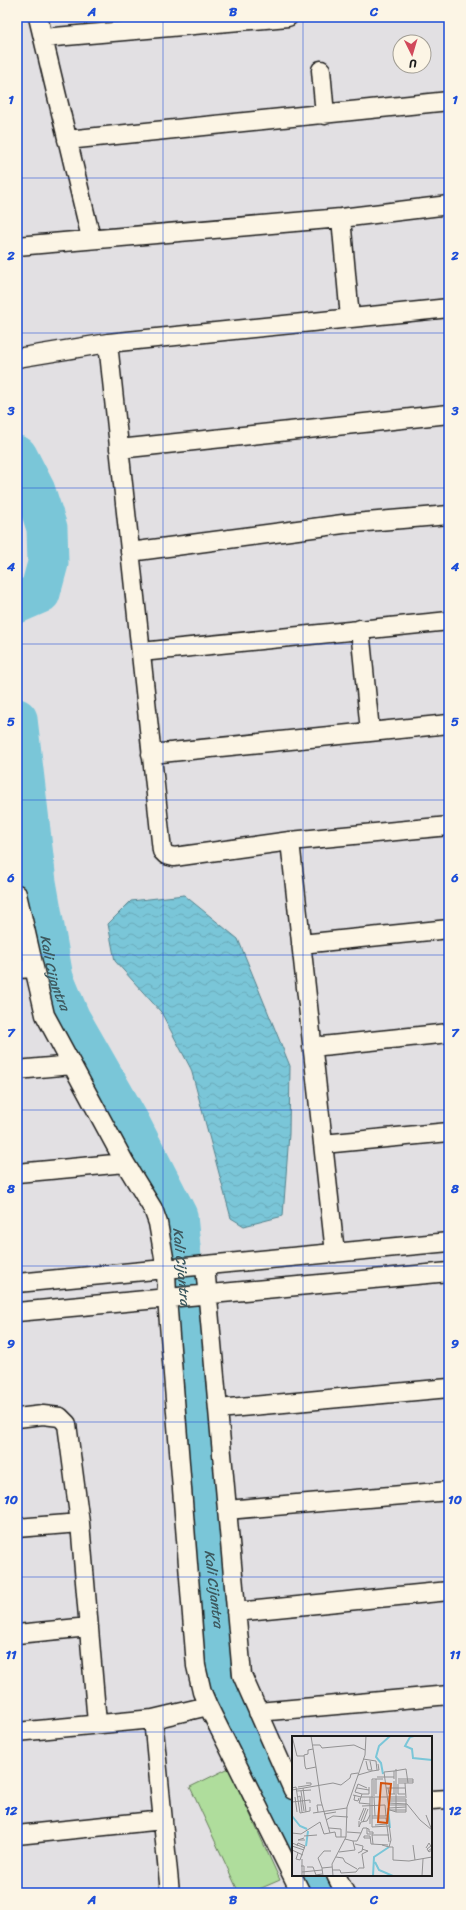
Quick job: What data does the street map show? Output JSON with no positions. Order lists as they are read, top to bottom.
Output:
{
  "water": ["Kali Cijantra"],
  "north": "bottom",
  "grid": {
    "columns": ["A", "B", "C"],
    "rows": [
      "1",
      "2",
      "3",
      "4",
      "5",
      "6",
      "7",
      "8",
      "9",
      "10",
      "11",
      "12"
    ]
  }
}
